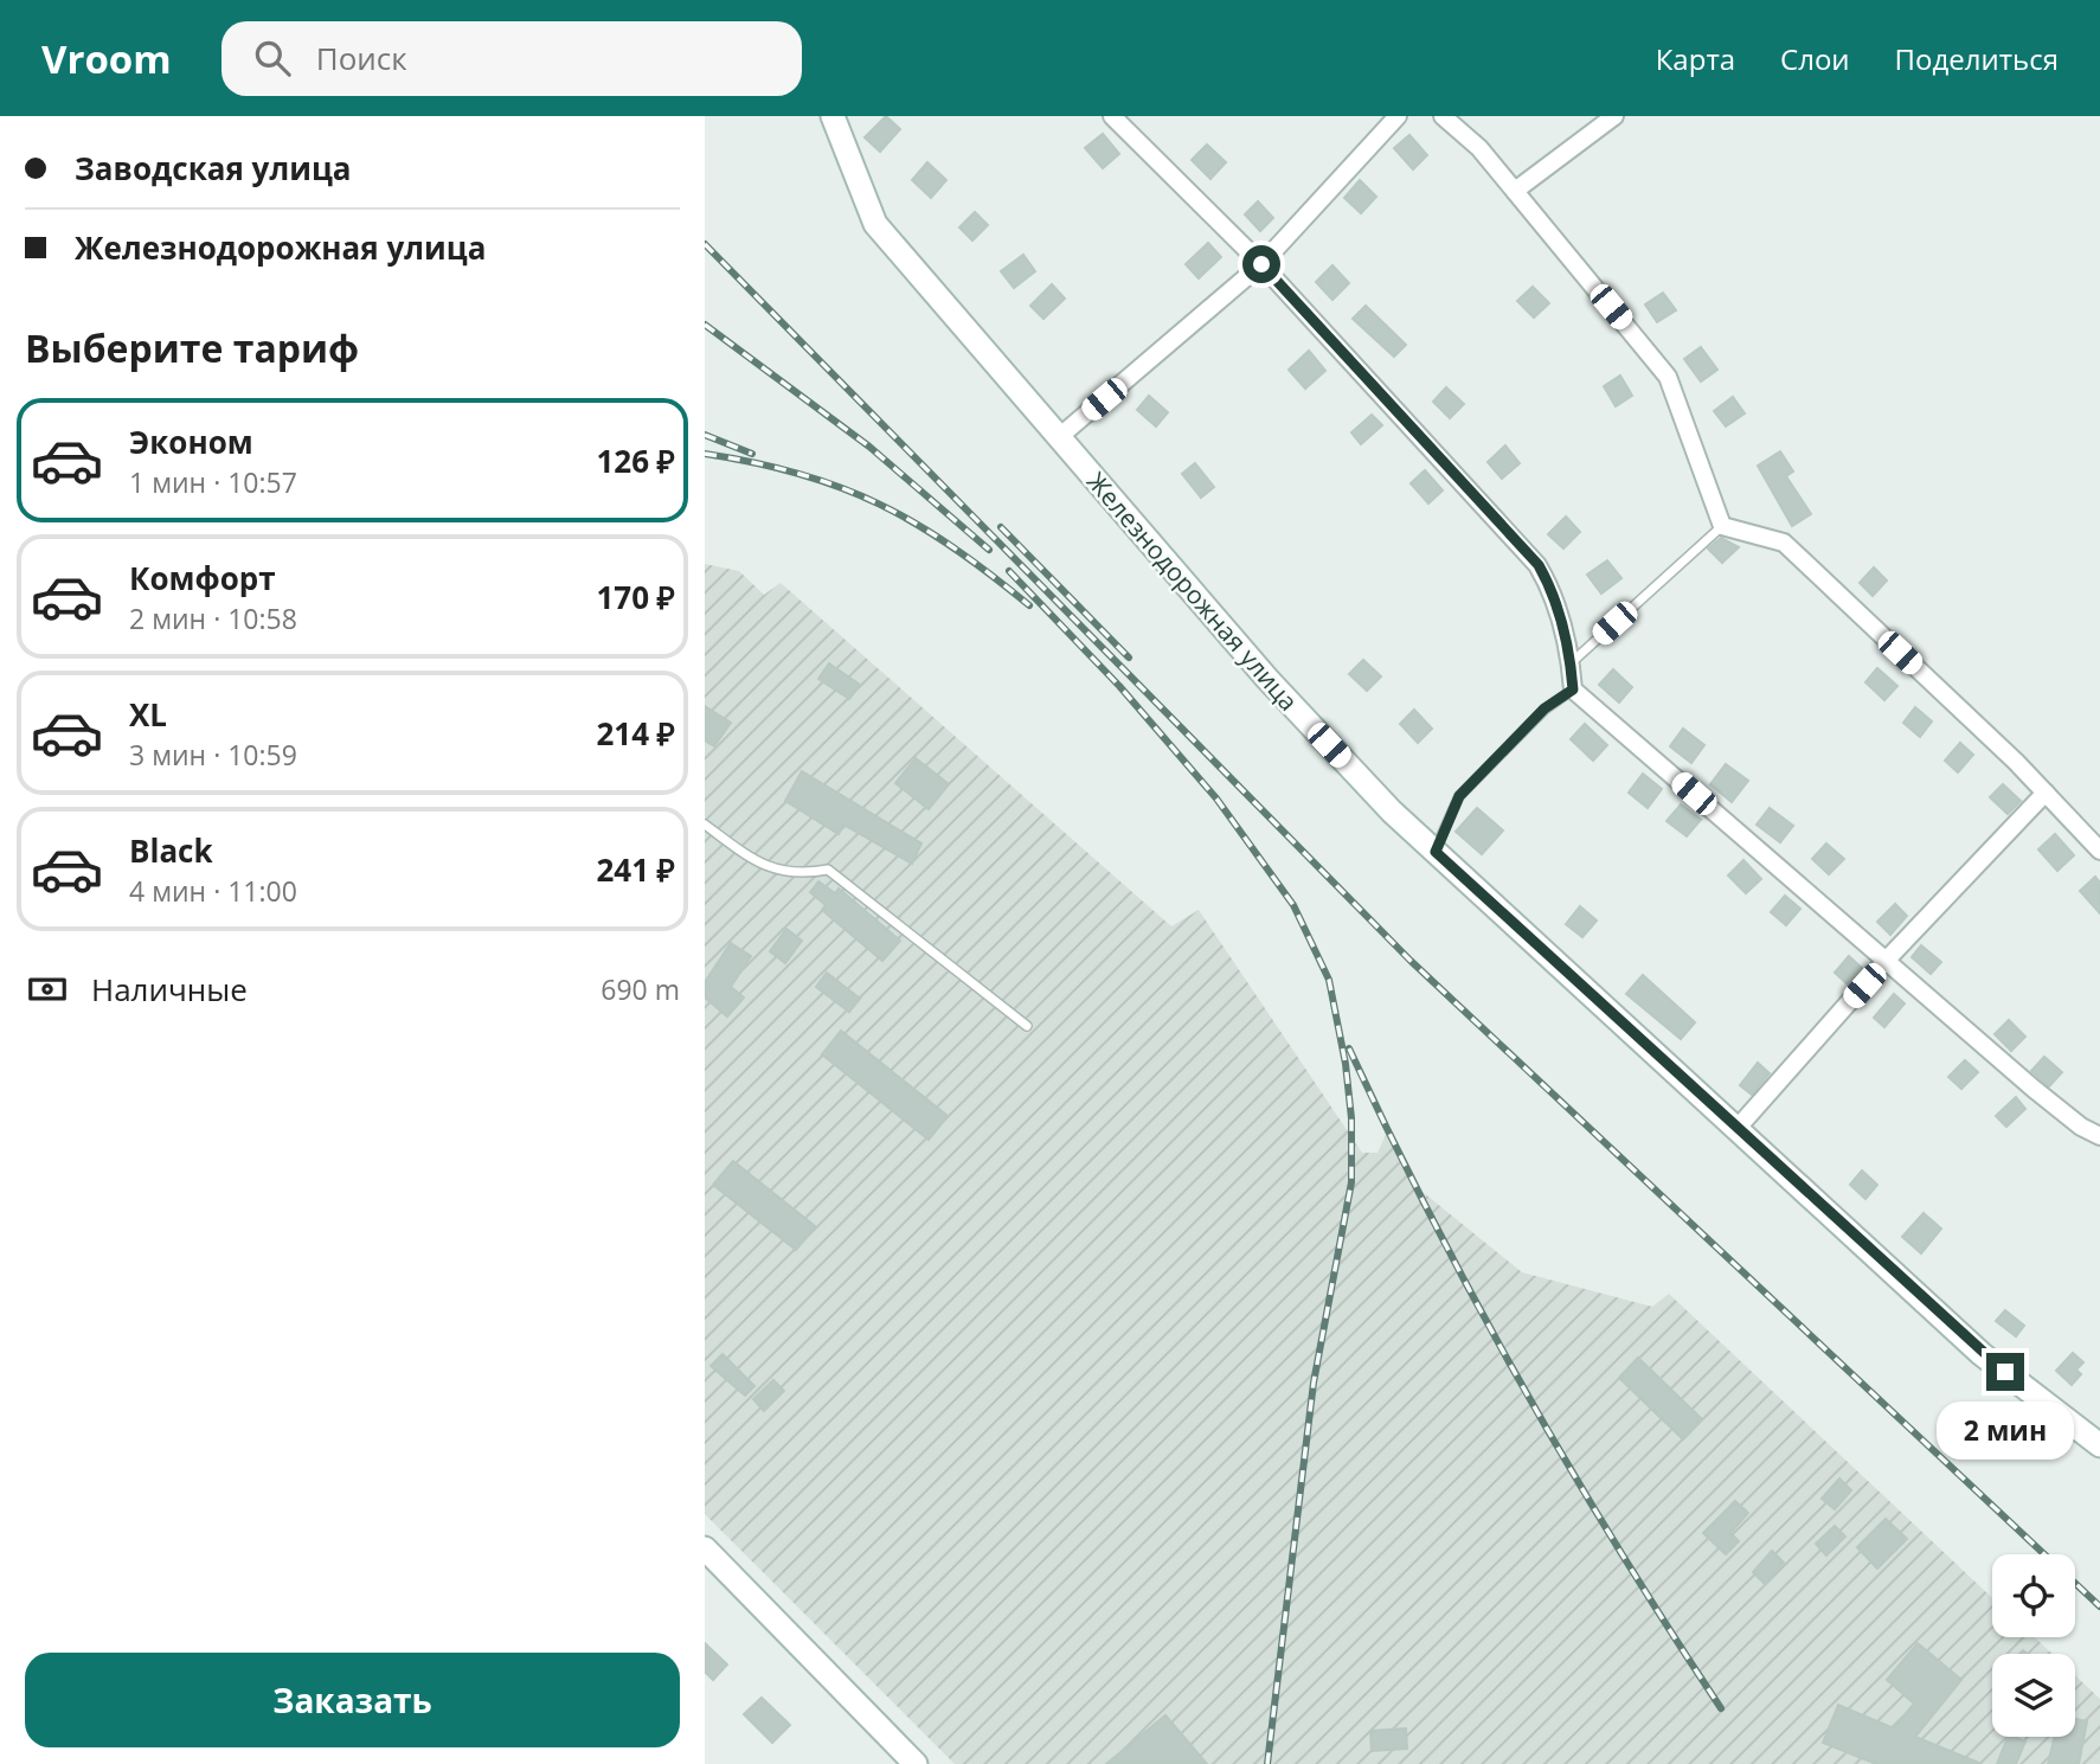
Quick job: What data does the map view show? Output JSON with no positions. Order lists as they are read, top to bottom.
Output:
{
  "streets": {
    "street": ["Железнодорожная улица"]
  },
  "page": {
    "header": "Vroom",
    "search": "Поиск",
    "nav": ["Карта", "Слои", "Поделиться"],
    "banner": ["Заводская улица", "Железнодорожная улица"],
    "heading": "Выберите тариф",
    "list": [
      {
        "name": "Эконом",
        "note": "1 мин · 10:57",
        "value": "126 ₽"
      },
      {
        "name": "Комфорт",
        "note": "2 мин · 10:58",
        "value": "170 ₽"
      },
      {
        "name": "XL",
        "note": "3 мин · 10:59",
        "value": "214 ₽"
      },
      {
        "name": "Black",
        "note": "4 мин · 11:00",
        "value": "241 ₽"
      }
    ],
    "pay": ["Наличные", "690 m"],
    "bubble": "2 мин",
    "buttons": "Заказать"
  }
}
